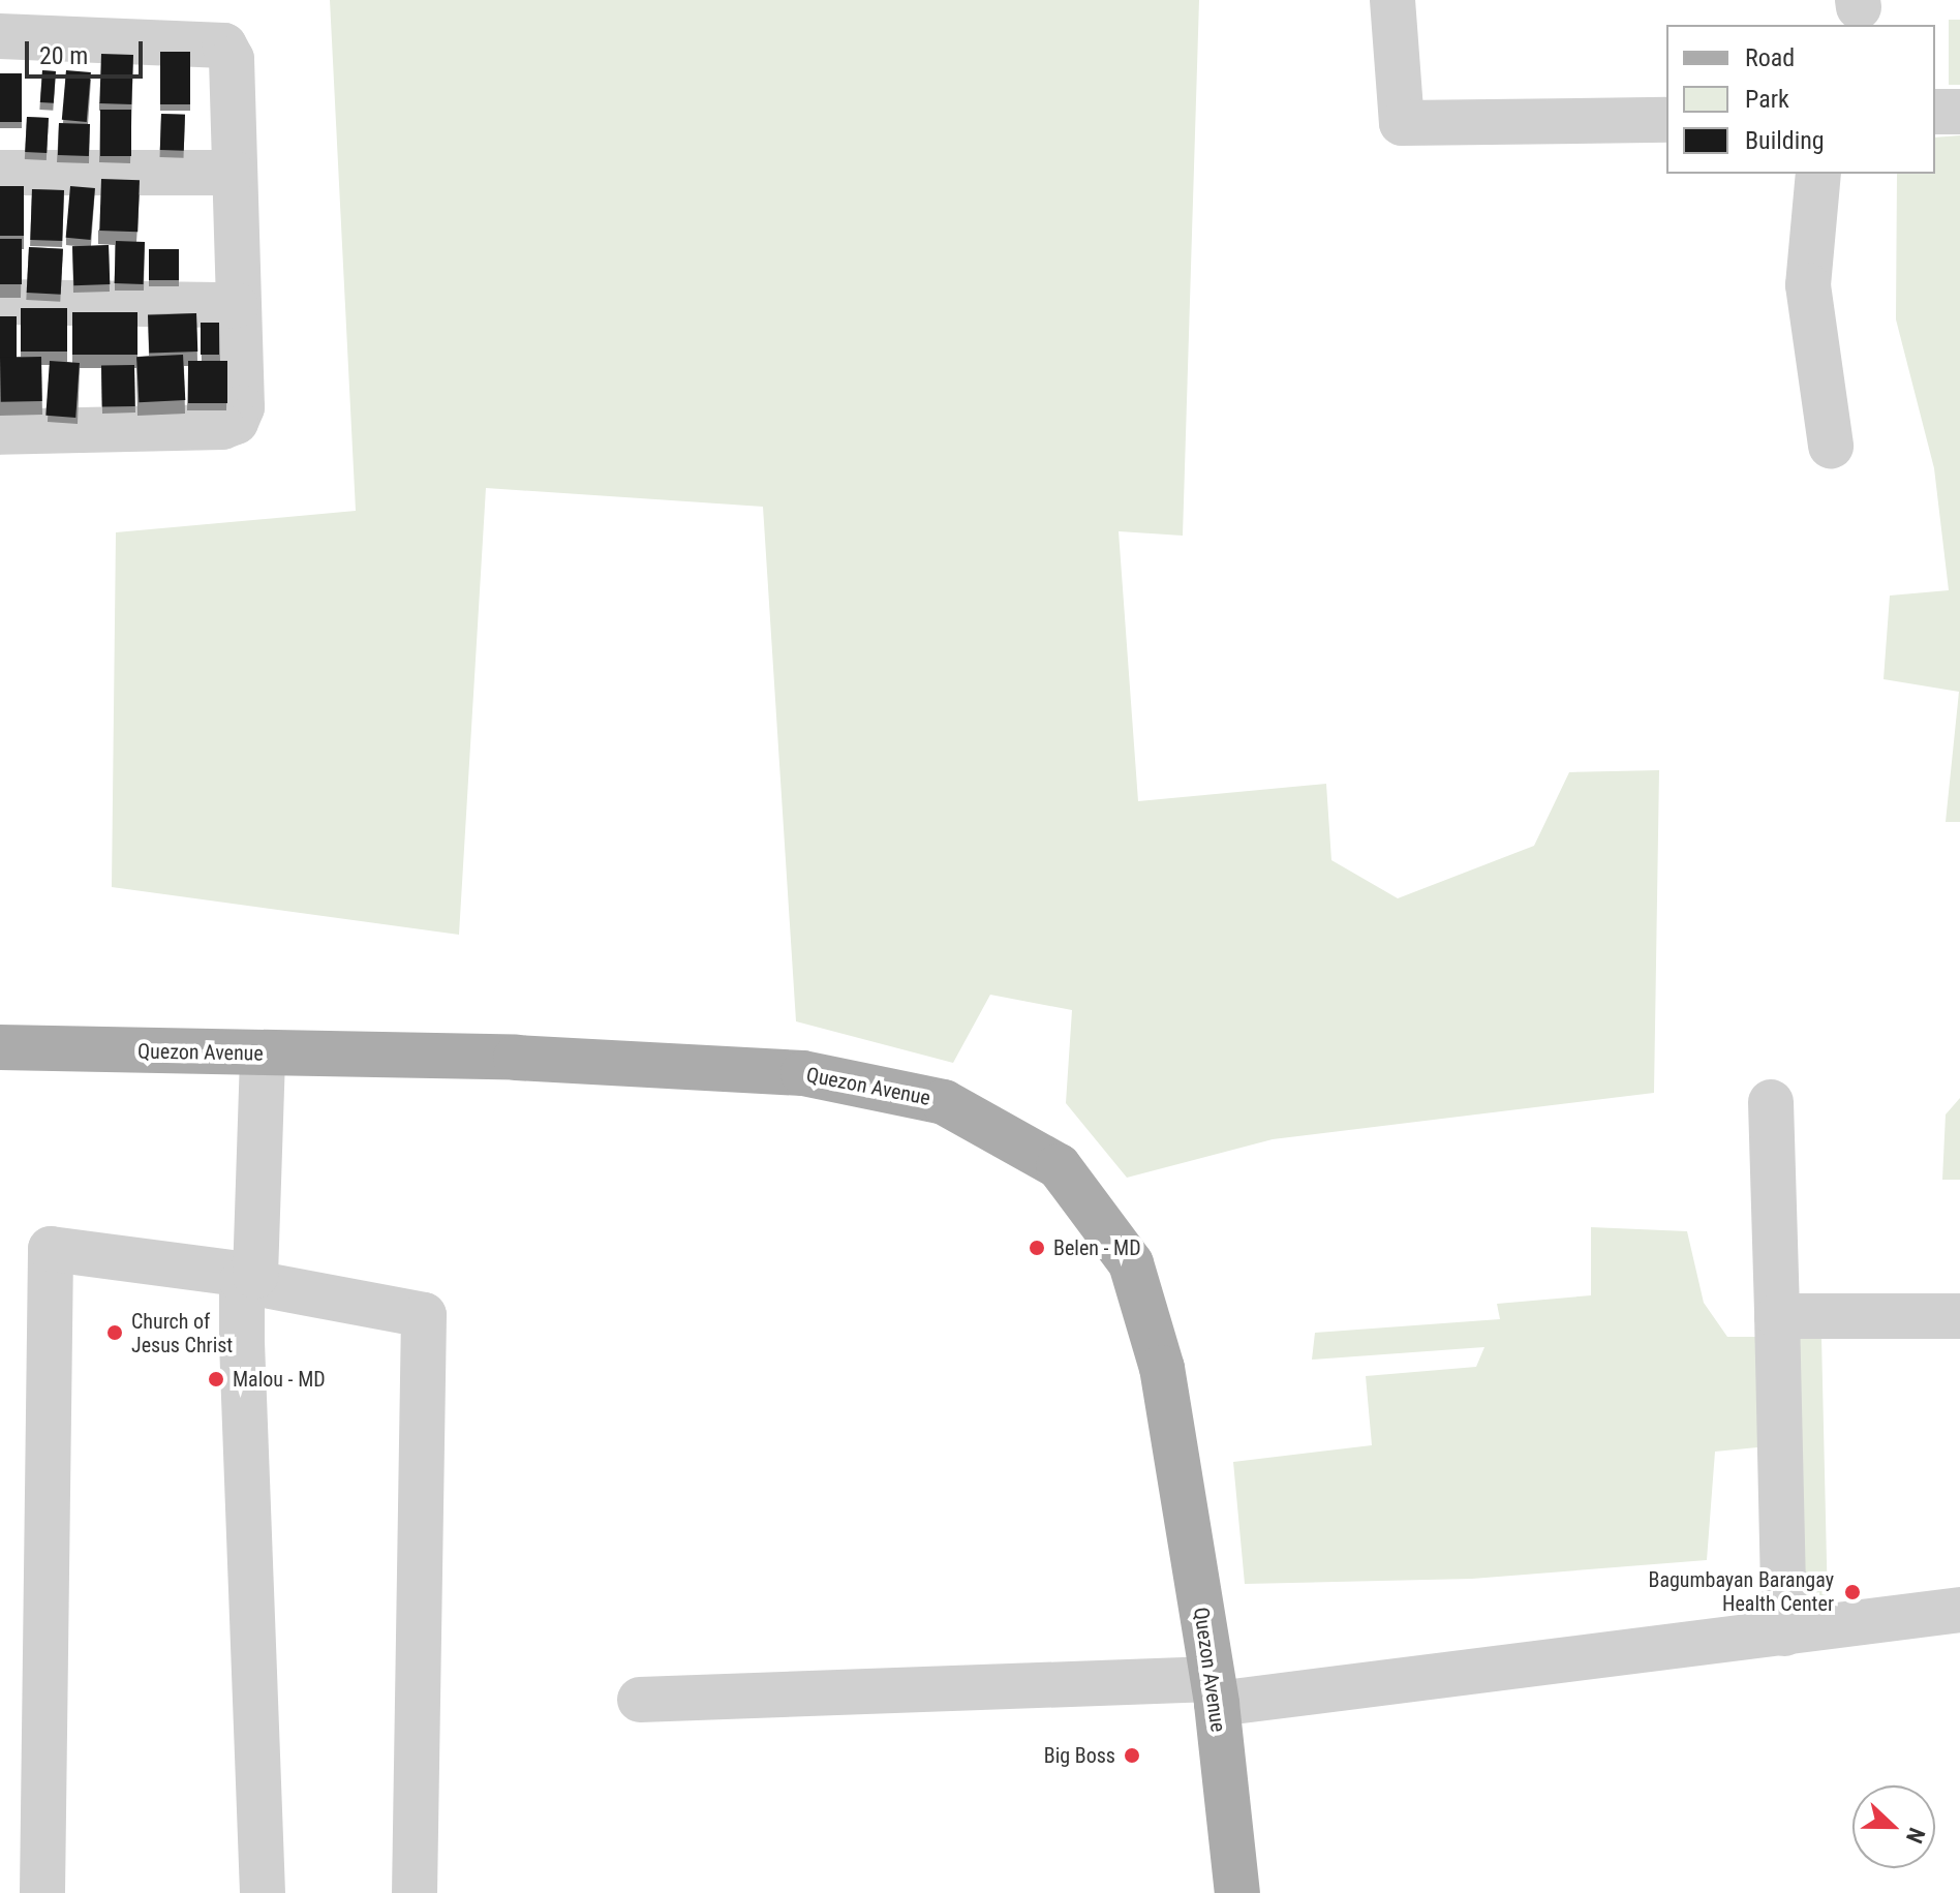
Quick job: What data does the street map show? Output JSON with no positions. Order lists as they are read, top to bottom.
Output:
{
  "streets": {
    "main road": ["Quezon Avenue"]
  },
  "places": [
    "Belen - MD",
    "Church of Jesus Christ",
    "Malou - MD",
    "Bagumbayan Barangay Health Center",
    "Big Boss"
  ],
  "legend": ["Road", "Park", "Building"],
  "scale_bar": "20 m",
  "north": "right"
}
